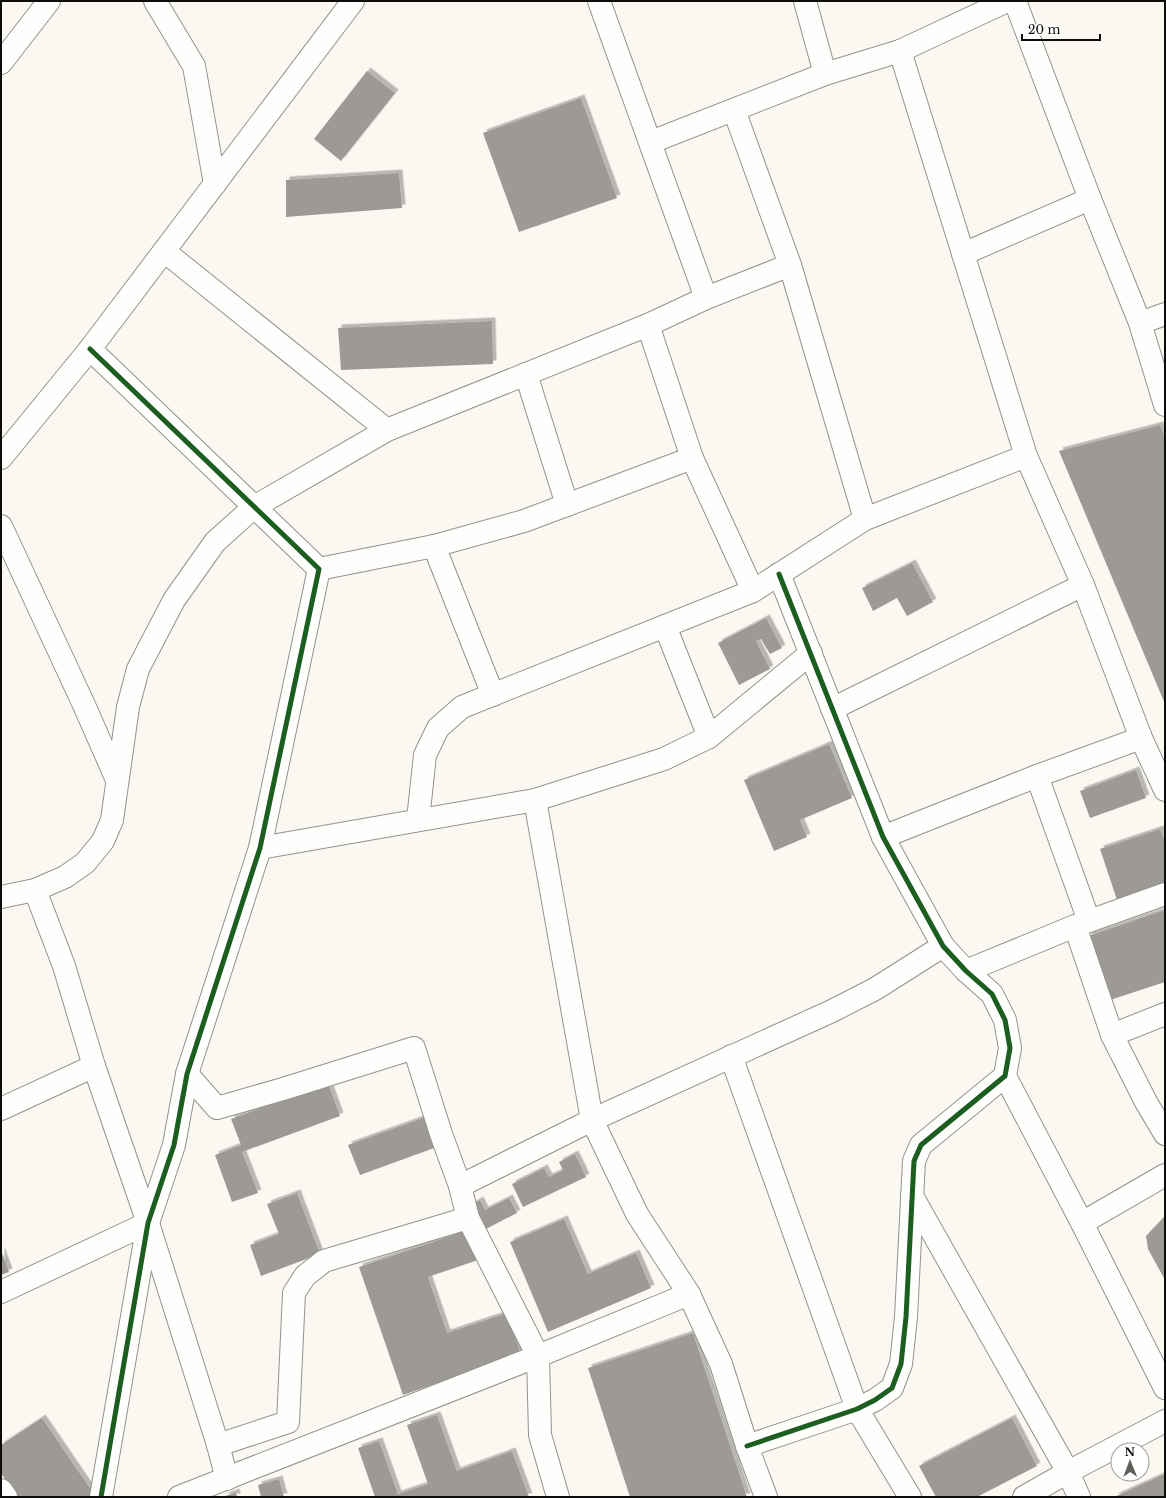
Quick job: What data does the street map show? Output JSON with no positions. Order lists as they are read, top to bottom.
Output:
{
  "scale_bar": "20 m",
  "north": "top"
}
